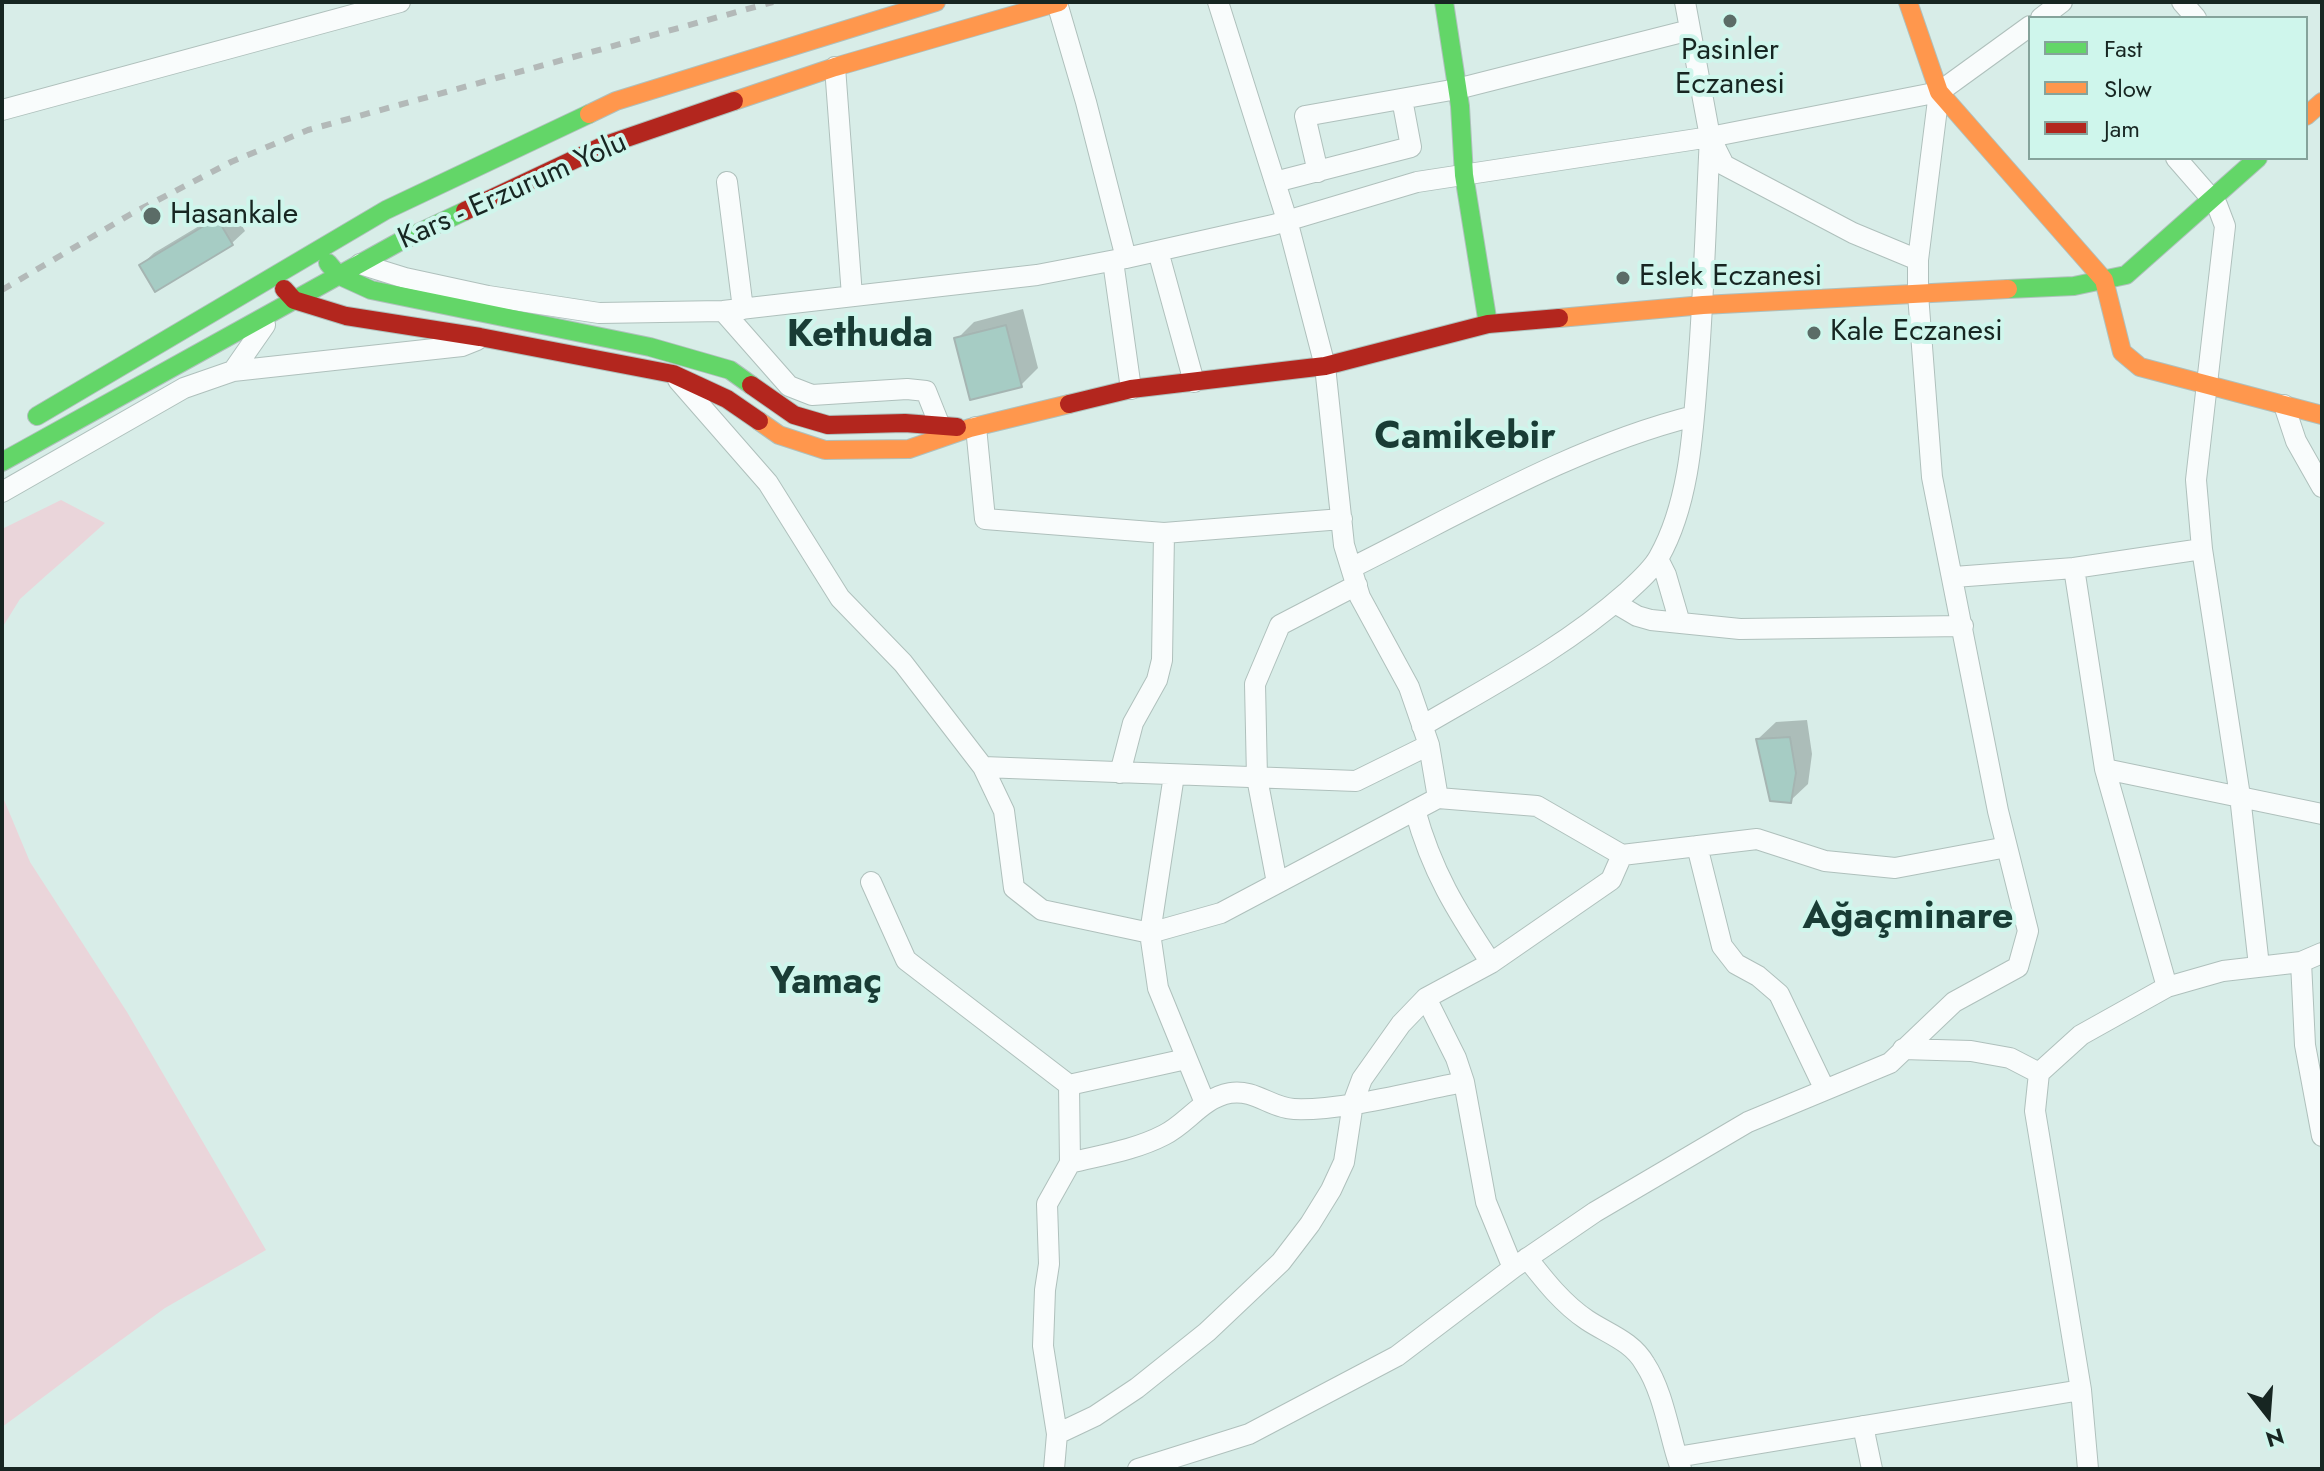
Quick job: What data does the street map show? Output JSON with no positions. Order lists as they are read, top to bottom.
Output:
{
  "streets": {
    "main road": ["Kars - Erzurum Yolu"]
  },
  "districts": [
    "Kethuda",
    "Camikebir",
    "Ağaçminare",
    "Yamaç"
  ],
  "places": [
    "Pasinler Eczanesi",
    "Hasankale",
    "Eslek Eczanesi",
    "Kale Eczanesi"
  ],
  "legend": ["Fast", "Slow", "Jam"],
  "north": "bottom"
}
